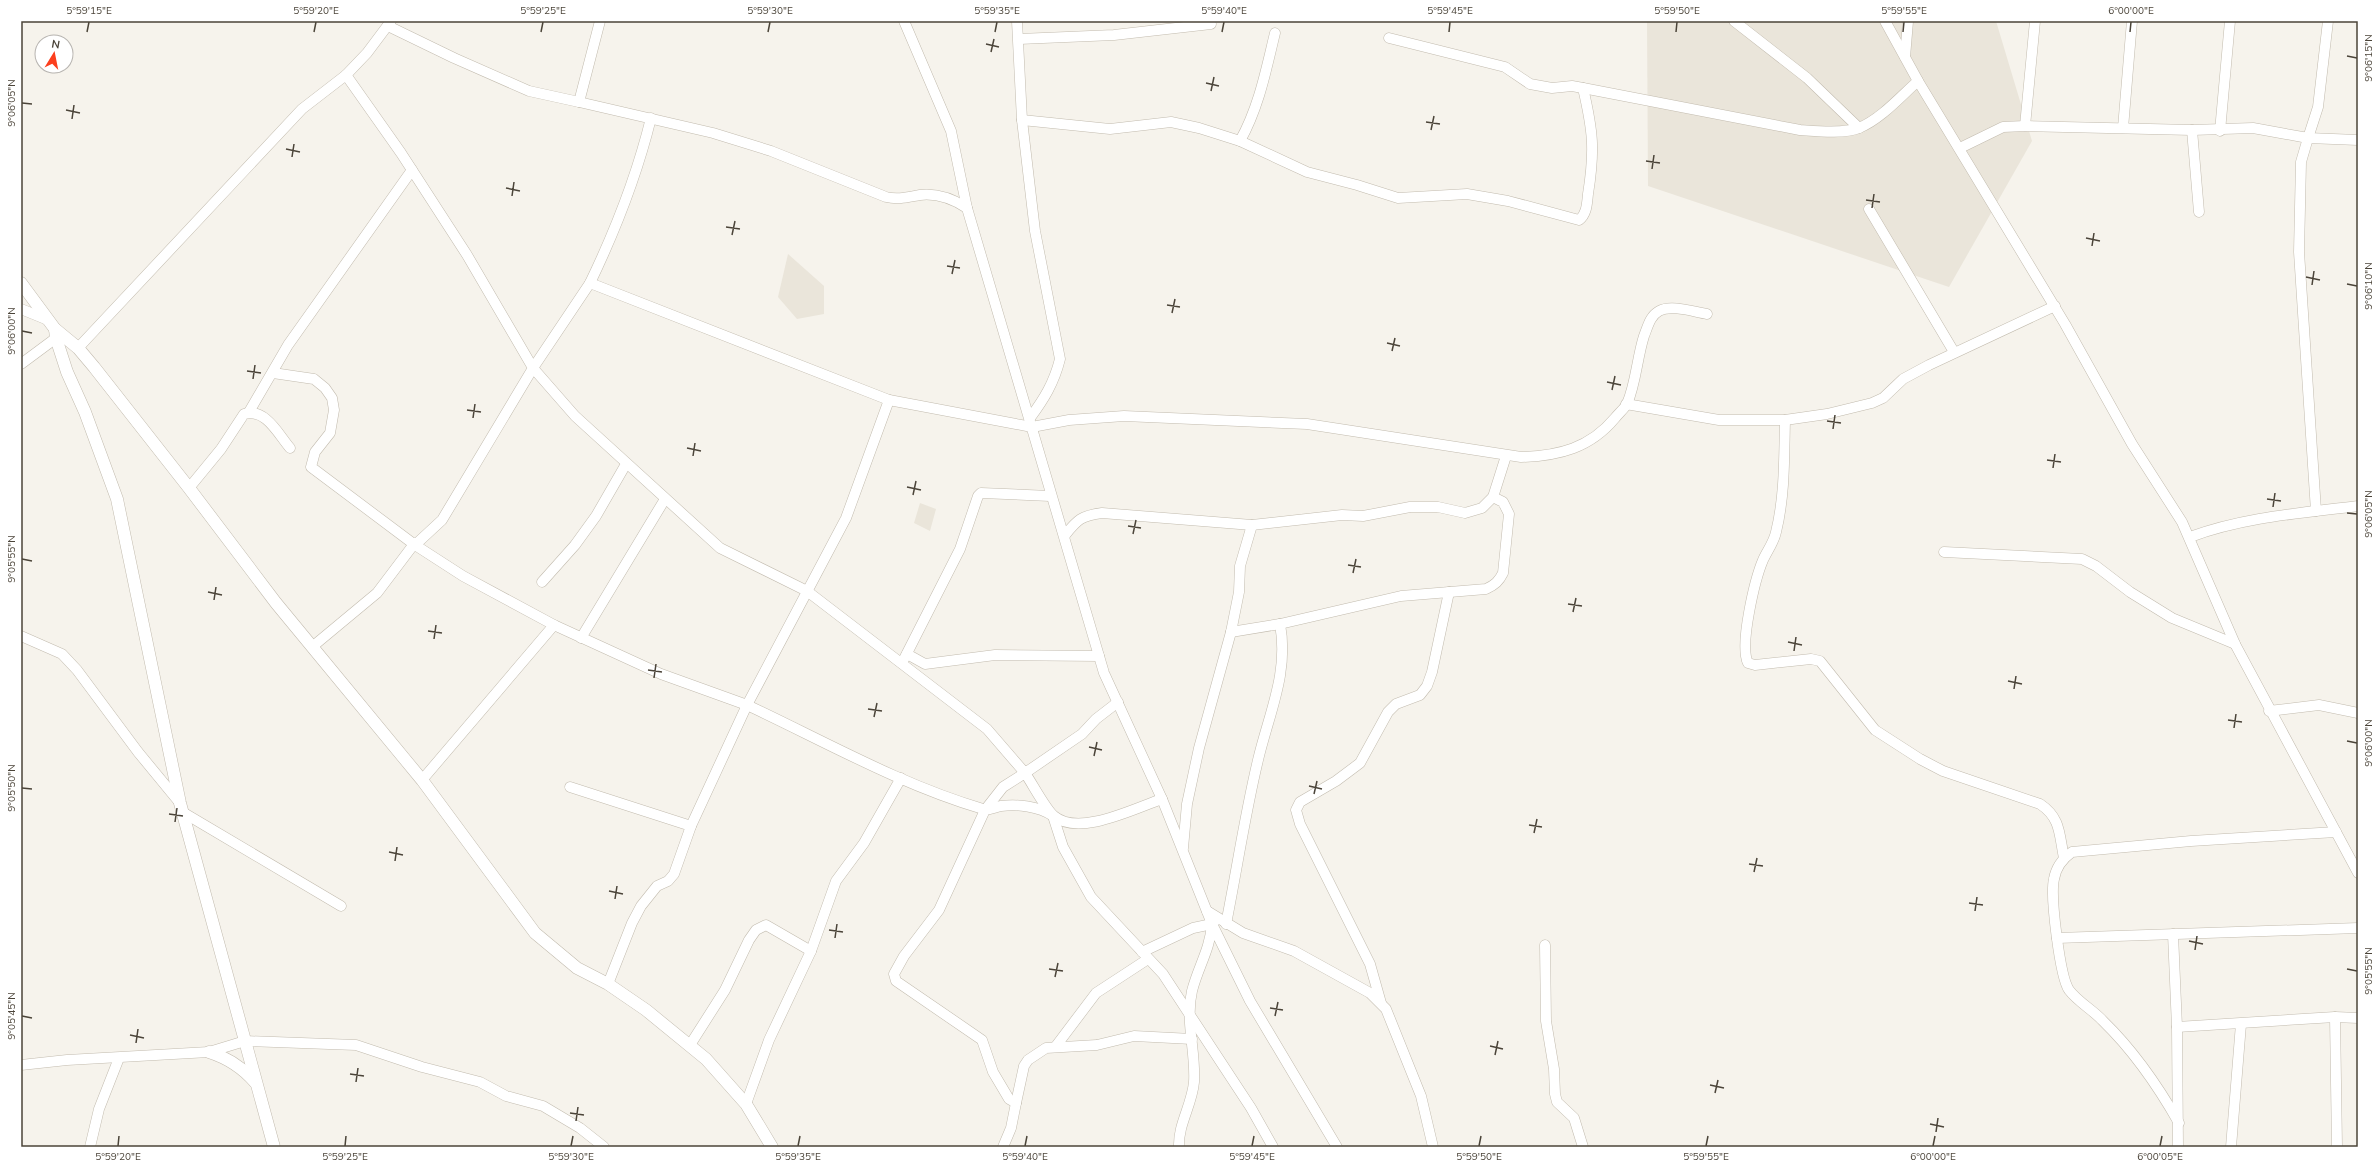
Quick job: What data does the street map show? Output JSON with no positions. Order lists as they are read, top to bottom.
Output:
{
  "north": "top",
  "coordinates": [
    "5°59'15\"E",
    "5°59'20\"E",
    "5°59'25\"E",
    "5°59'30\"E",
    "5°59'35\"E",
    "5°59'40\"E",
    "5°59'45\"E",
    "5°59'50\"E",
    "5°59'55\"E",
    "6°00'00\"E",
    "9°06'15\"N",
    "9°06'05\"N",
    "9°06'10\"N",
    "9°06'00\"N",
    "9°05'55\"N",
    "9°05'50\"N",
    "9°05'45\"N",
    "6°00'05\"E"
  ]
}
